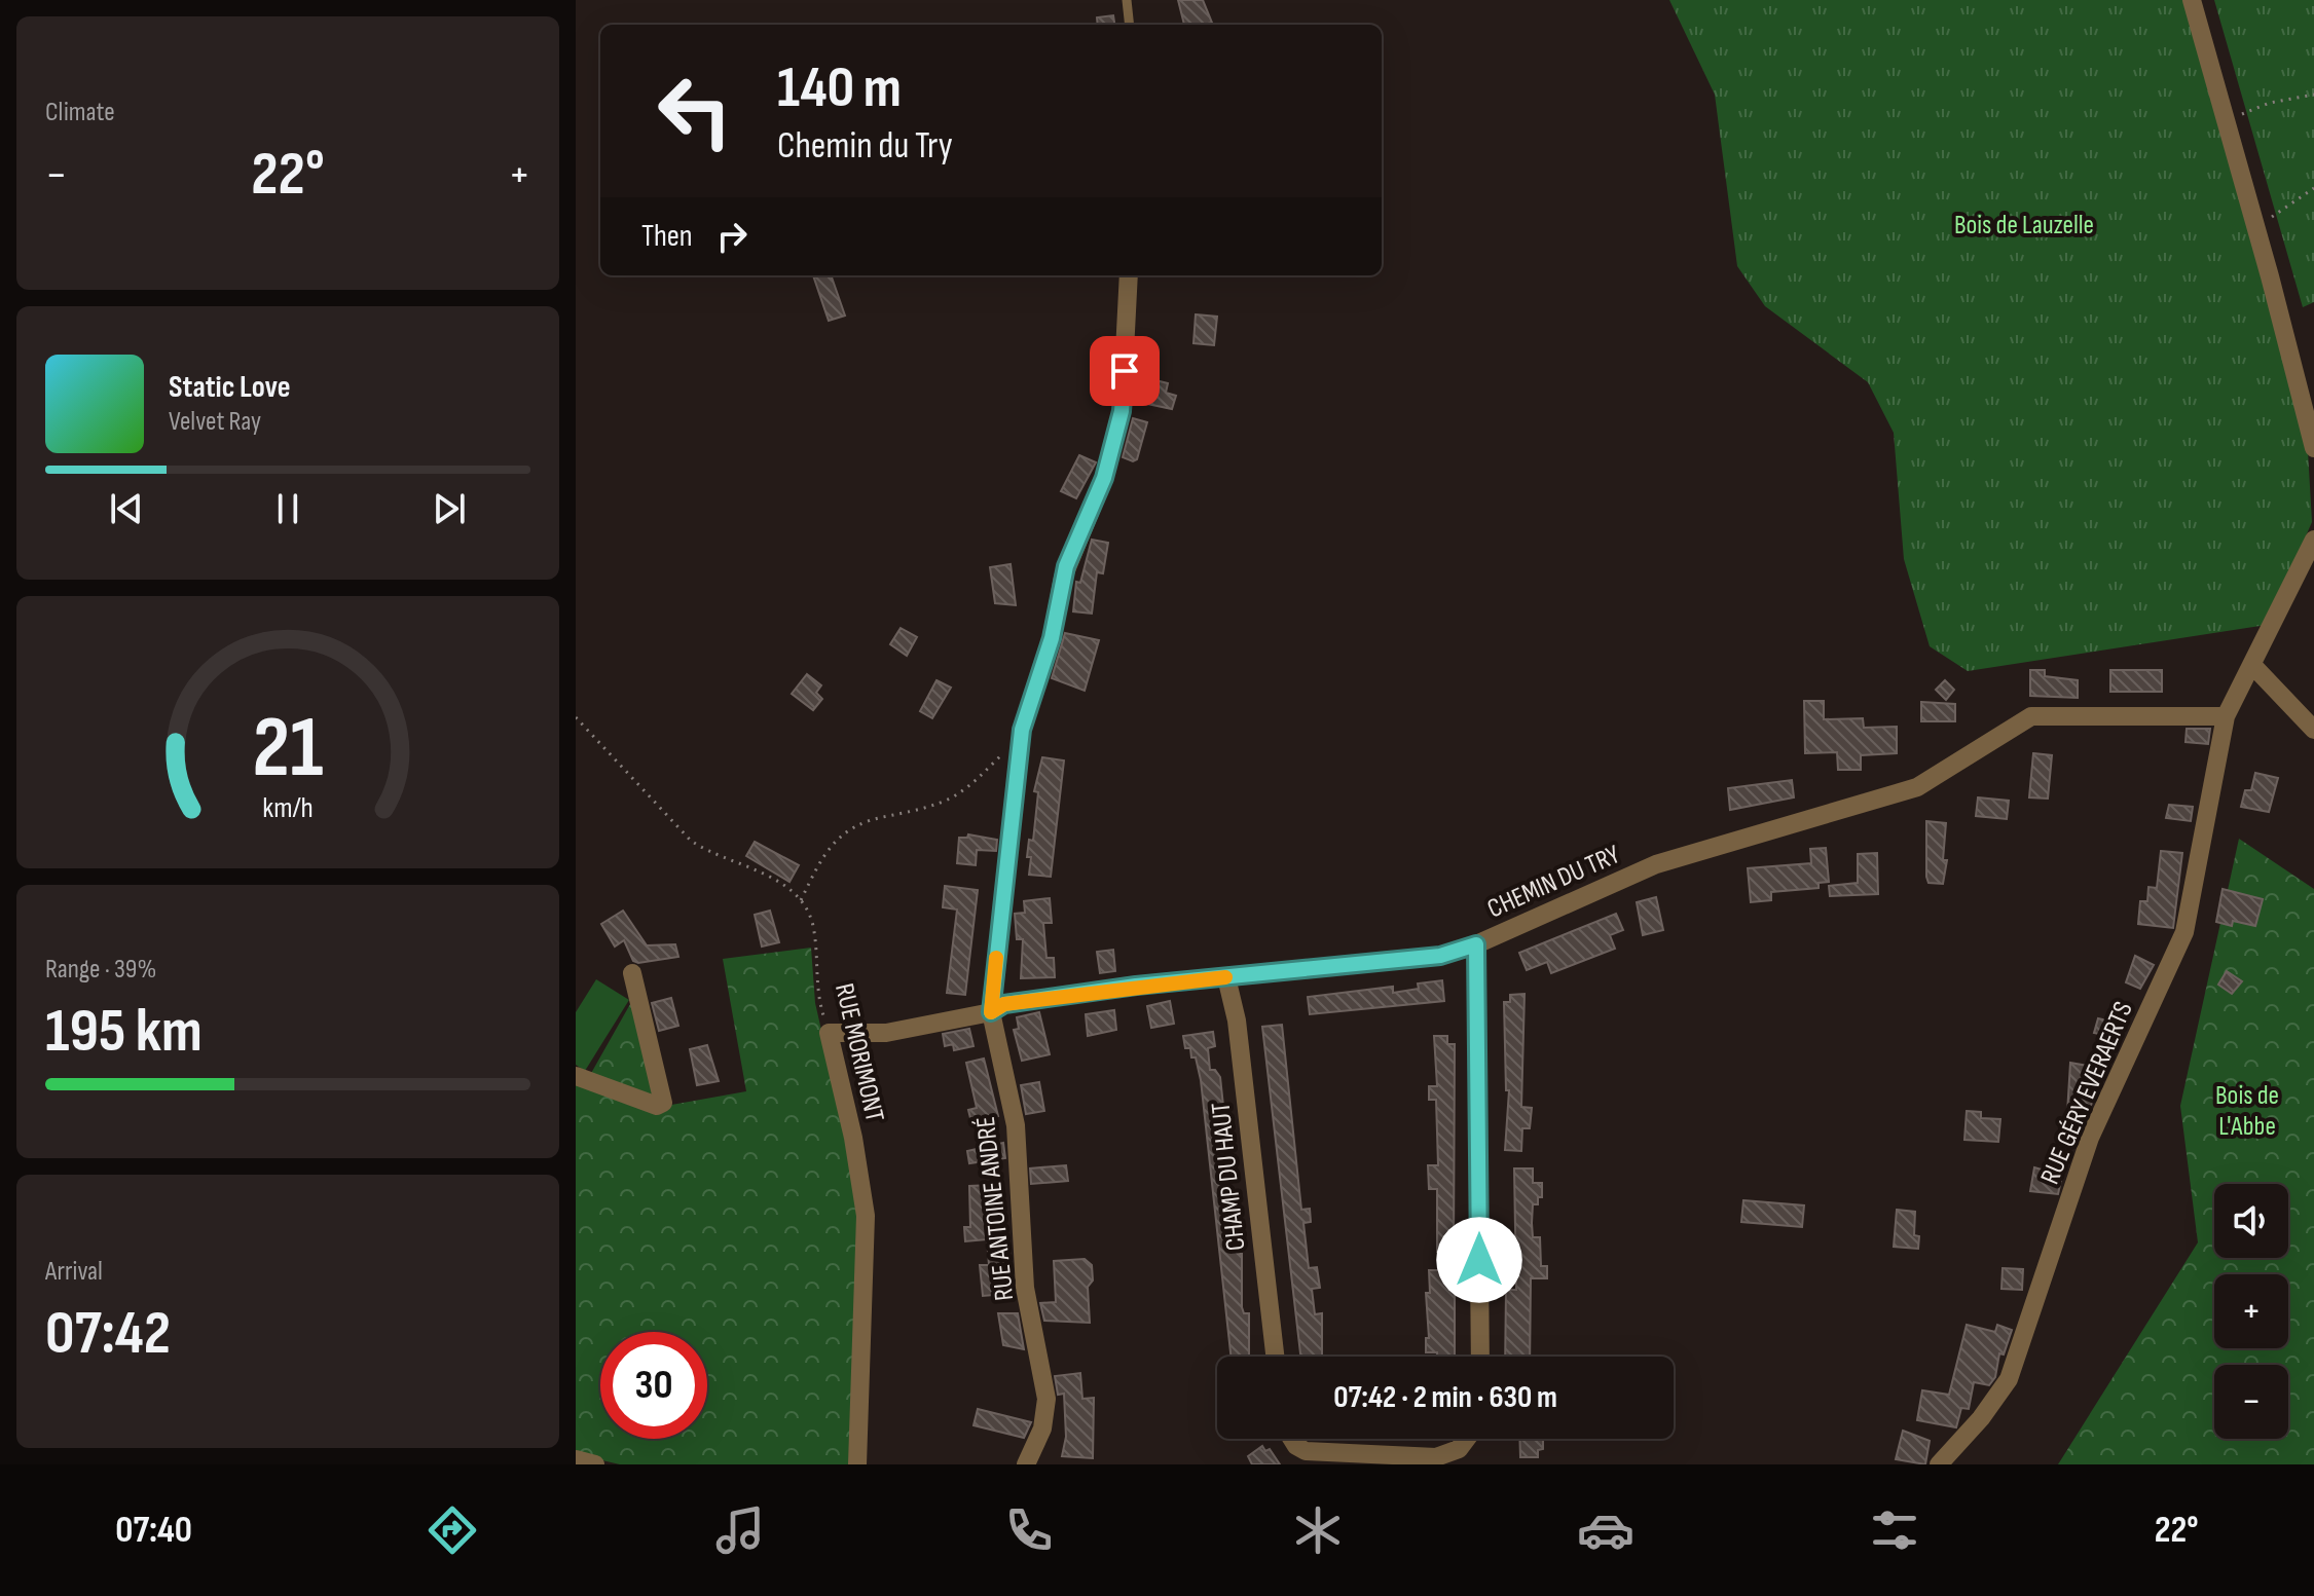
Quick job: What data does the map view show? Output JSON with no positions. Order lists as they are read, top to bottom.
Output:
{
  "streets": {
    "street": [
      "CHEMIN DU TRY",
      "RUE MORIMONT",
      "RUE GÉRY EVERAERTS",
      "CHAMP DU HAUT",
      "RUE ANTOINE ANDRÉ"
    ]
  },
  "crossings": [
    ["CHEMIN DU TRY", "RUE MORIMONT"],
    ["CHEMIN DU TRY", "RUE GÉRY EVERAERTS"],
    ["CHEMIN DU TRY", "CHAMP DU HAUT"],
    ["CHEMIN DU TRY", "RUE ANTOINE ANDRÉ"]
  ],
  "parks": ["Bois de Lauzelle", "Bois de L'Abbe"],
  "page": {
    "tile": [
      "Climate",
      ["Range · 39%", "195 km"],
      ["Arrival", "07:42"]
    ],
    "turn": ["140 m", "Chemin du Try"],
    "heat": ["−", "22°", "+"],
    "then": "Then",
    "song": ["Static Love", "Velvet Ray"],
    "map_buttons": ["+", "−"],
    "limit": "30",
    "trip": "07:42 · 2 min · 630 m",
    "tabs": ["07:40", "22°"],
    "gauge": ["21", "km/h"]
  }
}
